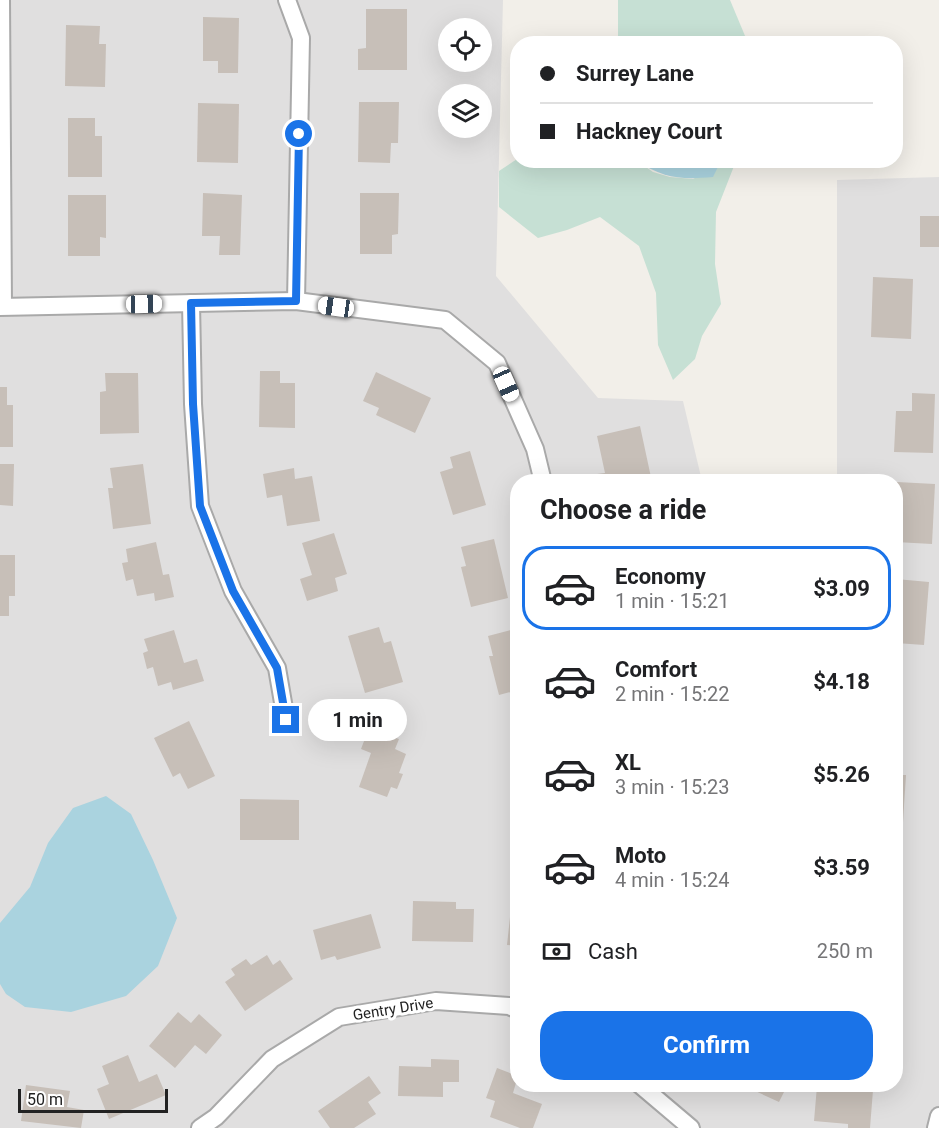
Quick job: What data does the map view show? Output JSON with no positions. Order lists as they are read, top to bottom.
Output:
{
  "streets": {
    "street": ["Gentry Drive"]
  },
  "scale_bar": "50 m",
  "page": {
    "banner": ["Surrey Lane", "Hackney Court"],
    "heading": "Choose a ride",
    "list": [
      {
        "name": "Economy",
        "note": "1 min · 15:21",
        "value": "$3.09"
      },
      {
        "name": "Comfort",
        "note": "2 min · 15:22",
        "value": "$4.18"
      },
      {
        "name": "XL",
        "note": "3 min · 15:23",
        "value": "$5.26"
      },
      {
        "name": "Moto",
        "note": "4 min · 15:24",
        "value": "$3.59"
      }
    ],
    "bubble": "1 min",
    "pay": ["Cash", "250 m"],
    "buttons": "Confirm",
    "scale": "50 m"
  }
}
